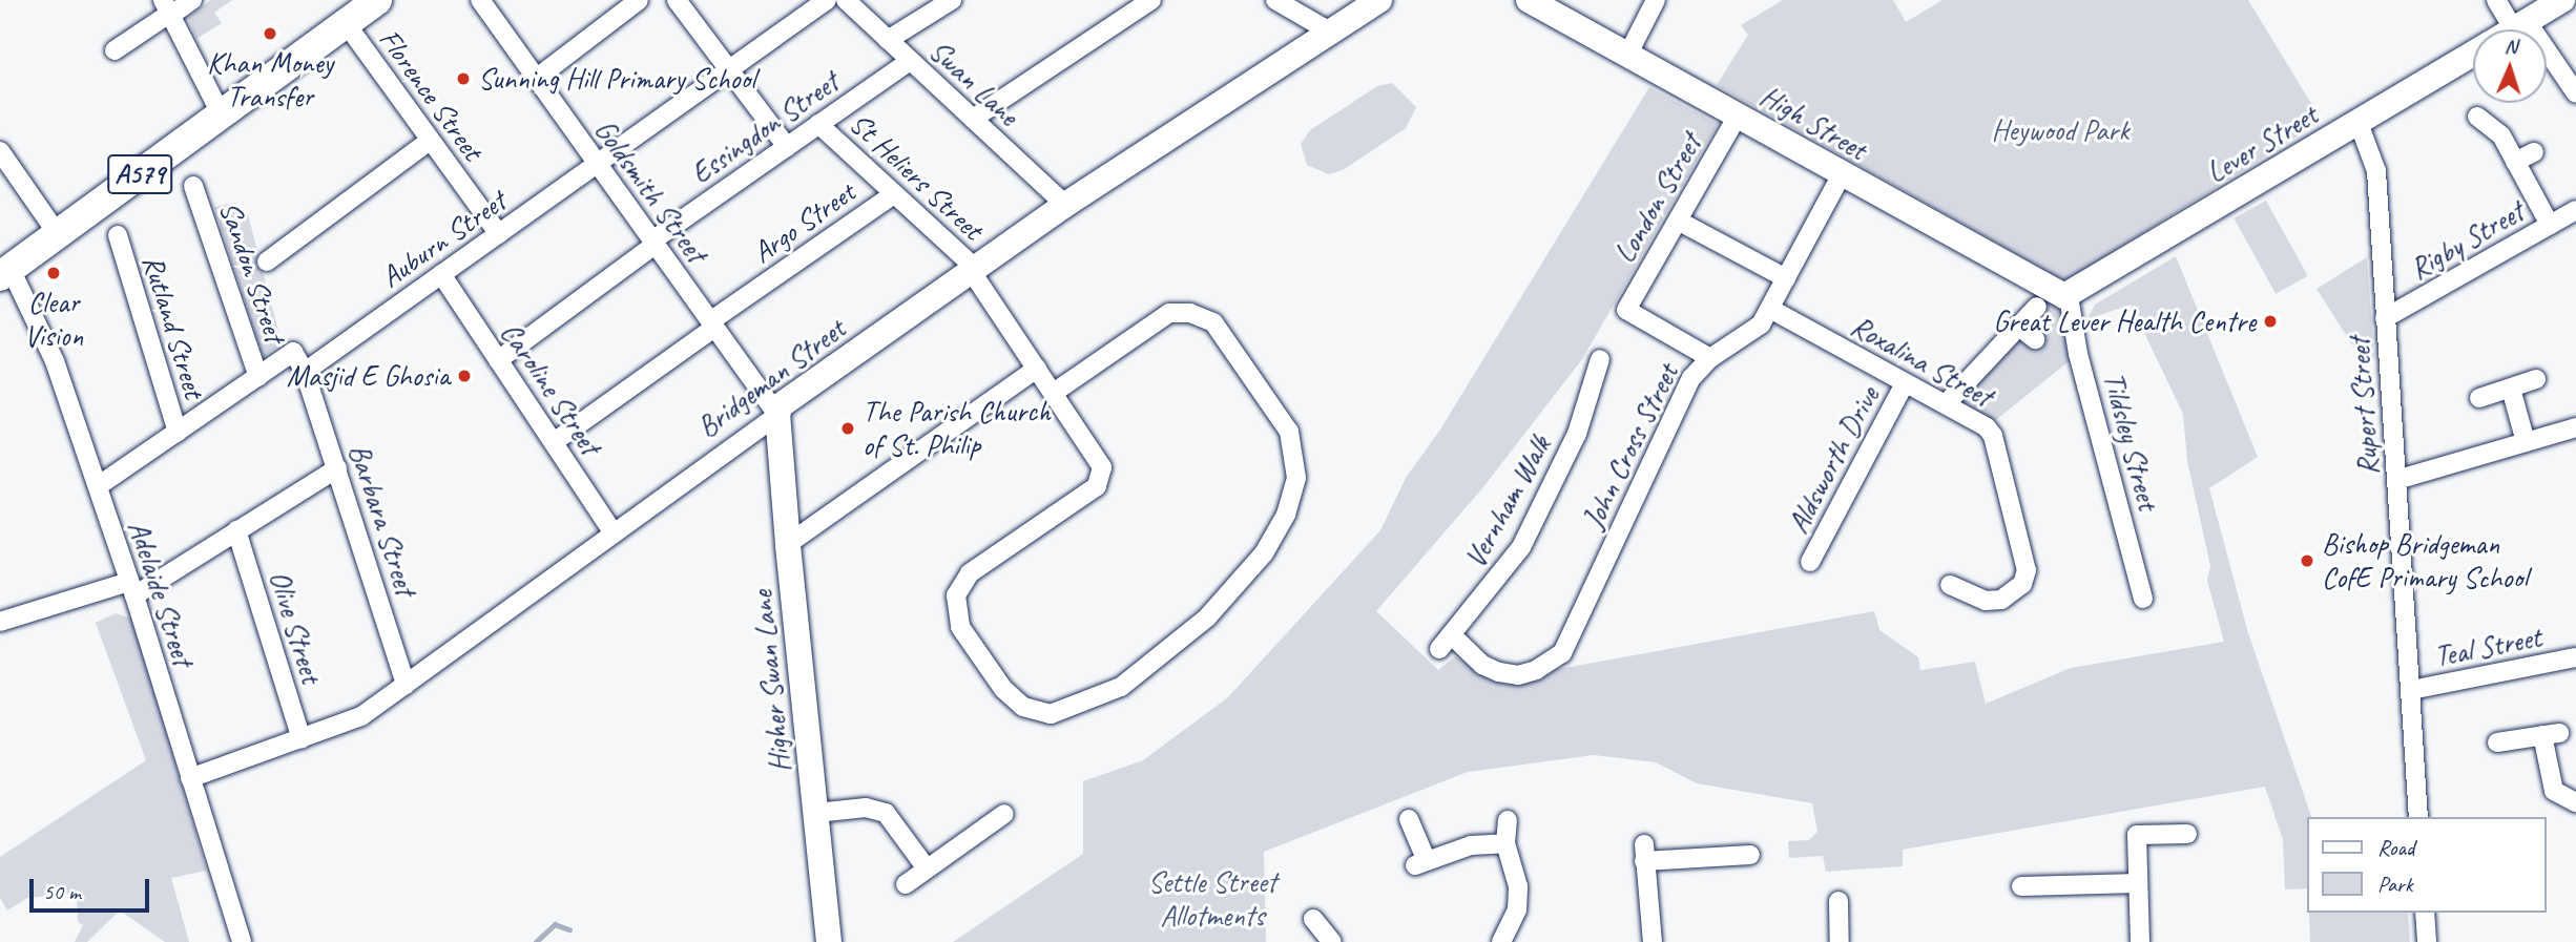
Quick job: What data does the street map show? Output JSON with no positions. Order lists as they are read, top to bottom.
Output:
{
  "streets": {
    "main road": ["A579"],
    "street": [
      "Swan Lane",
      "Florence Street",
      "High Street",
      "Essingdon Street",
      "Lever Street",
      "St Heliers Street",
      "Goldsmith Street",
      "London Street",
      "Argo Street",
      "Auburn Street",
      "Rigby Street",
      "Sandon Street",
      "Rutland Street",
      "Roxalina Street",
      "Bridgeman Street",
      "Caroline Street",
      "Rupert Street",
      "Tildsley Street",
      "John Cross Street",
      "Aldsworth Drive",
      "Vernham Walk",
      "Barbara Street",
      "Adelaide Street",
      "Olive Street",
      "Teal Street",
      "Higher Swan Lane"
    ]
  },
  "crossings": [
    ["Swan Lane", "Essingdon Street"],
    ["Swan Lane", "Bridgeman Street"],
    ["Florence Street", "A579"],
    ["Florence Street", "Auburn Street"],
    ["High Street", "Lever Street"],
    ["High Street", "London Street"],
    ["High Street", "Tildsley Street"],
    ["High Street", "John Cross Street"],
    ["Essingdon Street", "St Heliers Street"],
    ["Essingdon Street", "Goldsmith Street"],
    ["Essingdon Street", "Caroline Street"],
    ["Lever Street", "Rupert Street"],
    ["Lever Street", "Tildsley Street"],
    ["A579", "Adelaide Street"],
    ["St Heliers Street", "Argo Street"],
    ["St Heliers Street", "Bridgeman Street"],
    ["Goldsmith Street", "Argo Street"],
    ["Goldsmith Street", "Auburn Street"],
    ["Goldsmith Street", "Bridgeman Street"],
    ["Goldsmith Street", "Higher Swan Lane"],
    ["London Street", "John Cross Street"],
    ["Argo Street", "Caroline Street"],
    ["Auburn Street", "Caroline Street"],
    ["Auburn Street", "Barbara Street"],
    ["Rigby Street", "Rupert Street"],
    ["Roxalina Street", "John Cross Street"],
    ["Roxalina Street", "Aldsworth Drive"],
    ["Bridgeman Street", "Caroline Street"],
    ["Bridgeman Street", "Barbara Street"],
    ["Bridgeman Street", "Adelaide Street"],
    ["Bridgeman Street", "Olive Street"],
    ["Bridgeman Street", "Higher Swan Lane"],
    ["Rupert Street", "Teal Street"],
    ["John Cross Street", "Vernham Walk"]
  ],
  "parks": ["Heywood Park", "Settle Street Allotments"],
  "places": [
    "Khan Money Transfer",
    "Sunning Hill Primary School",
    "Clear Vision",
    "Great Lever Health Centre",
    "Masjid E Ghosia",
    "The Parish Church of St. Philip",
    "Bishop Bridgeman CofE Primary School"
  ],
  "legend": ["Road", "Park"],
  "scale_bar": "50 m",
  "north": "top"
}
